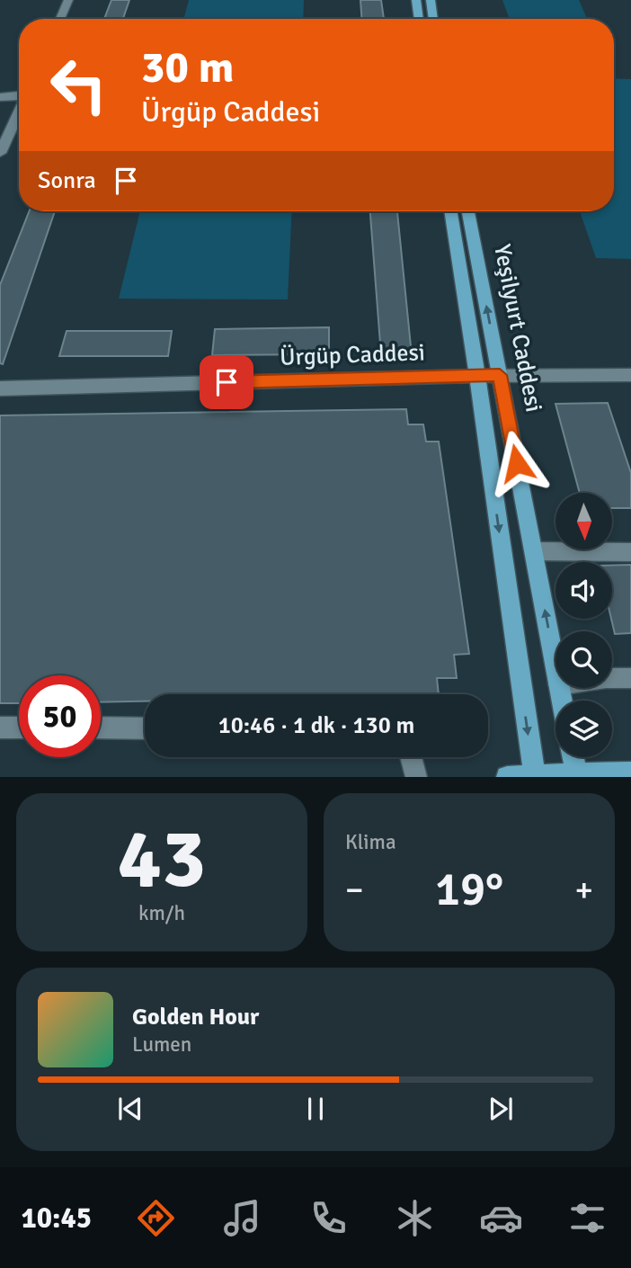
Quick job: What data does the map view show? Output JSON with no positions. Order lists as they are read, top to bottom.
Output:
{
  "streets": {
    "main road": ["Yeşilyurt Caddesi"],
    "street": ["Ürgüp Caddesi"]
  },
  "crossings": [
    ["Yeşilyurt Caddesi", "Ürgüp Caddesi"]
  ],
  "north": "bottom",
  "page": {
    "turn": ["30 m", "Ürgüp Caddesi"],
    "then": "Sonra",
    "limit": "50",
    "trip": "10:46 · 1 dk · 130 m",
    "tile": [
      ["43", "km/h"],
      "Klima"
    ],
    "heat": ["−", "19°", "+"],
    "song": ["Golden Hour", "Lumen"],
    "tabs": "10:45"
  }
}
